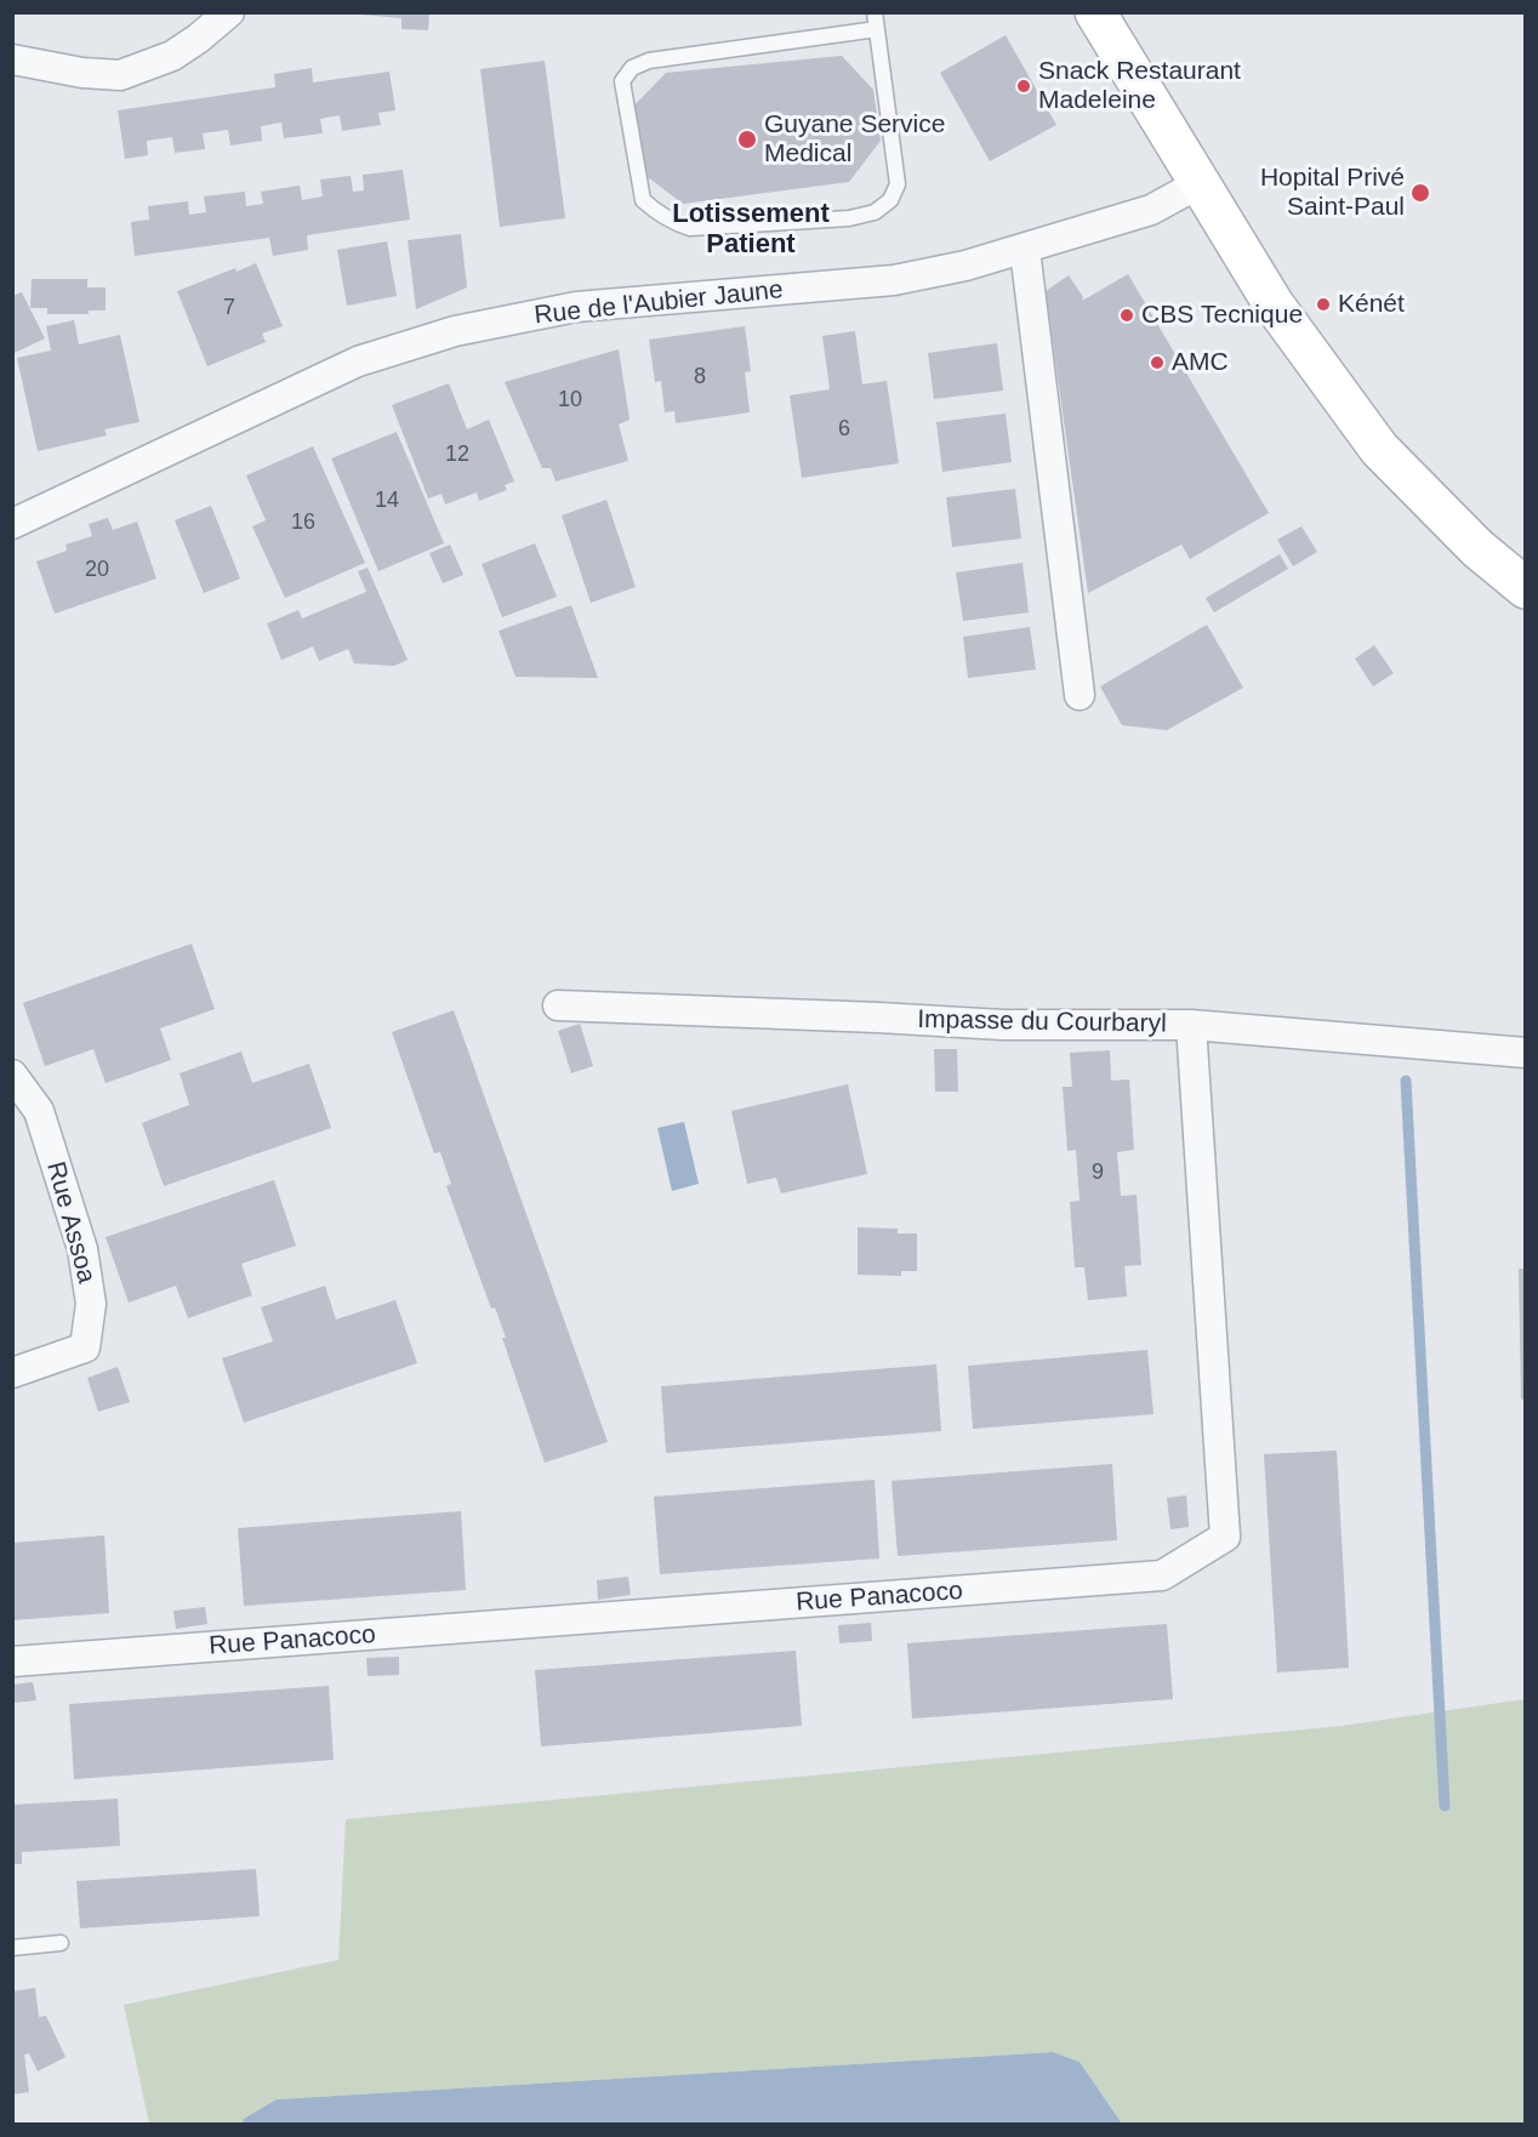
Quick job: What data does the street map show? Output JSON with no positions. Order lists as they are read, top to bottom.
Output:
{
  "streets": {
    "street": [
      "Rue de l'Aubier Jaune",
      "Impasse du Courbaryl",
      "Rue Assoa",
      "Rue Panacoco"
    ]
  },
  "crossings": [
    ["Impasse du Courbaryl", "Rue Panacoco"]
  ],
  "districts": ["Lotissement Patient"],
  "places": [
    "Snack Restaurant Madeleine",
    "Guyane Service Medical",
    "Hopital Privé Saint-Paul",
    "Kénét",
    "CBS Tecnique",
    "AMC"
  ],
  "house_numbers": [
    "7",
    "8",
    "10",
    "6",
    "12",
    "14",
    "16",
    "20",
    "9"
  ]
}
